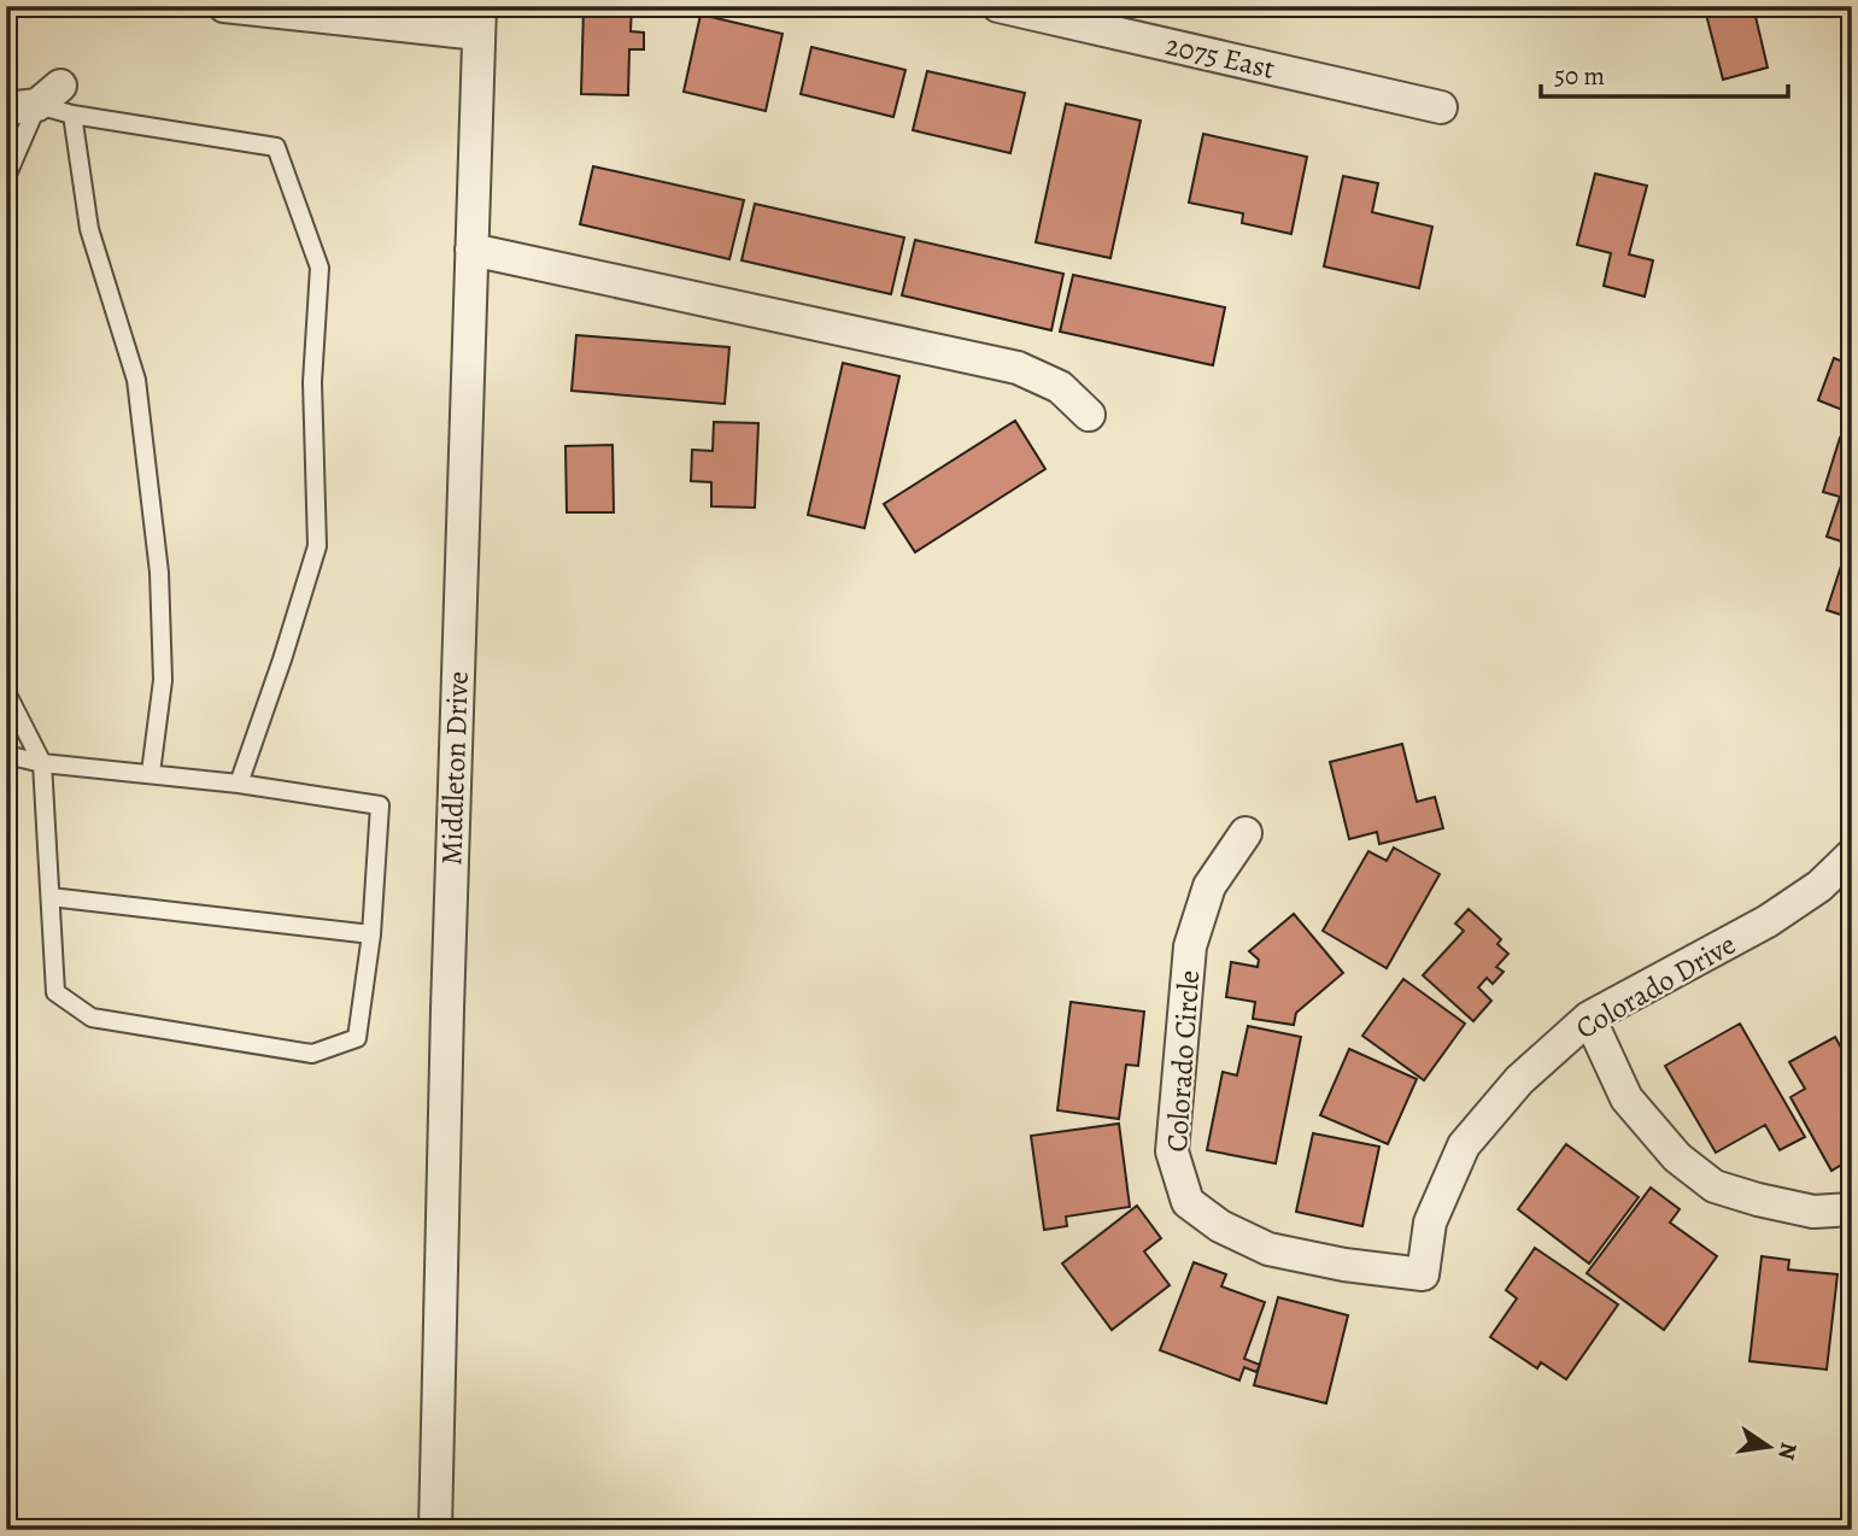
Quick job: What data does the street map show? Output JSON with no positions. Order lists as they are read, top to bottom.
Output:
{
  "streets": {
    "street": [
      "2075 East",
      "Middleton Drive",
      "Colorado Drive",
      "Colorado Circle"
    ]
  },
  "crossings": [
    ["Colorado Drive", "Colorado Circle"]
  ],
  "scale_bar": "50 m",
  "north": "right"
}
